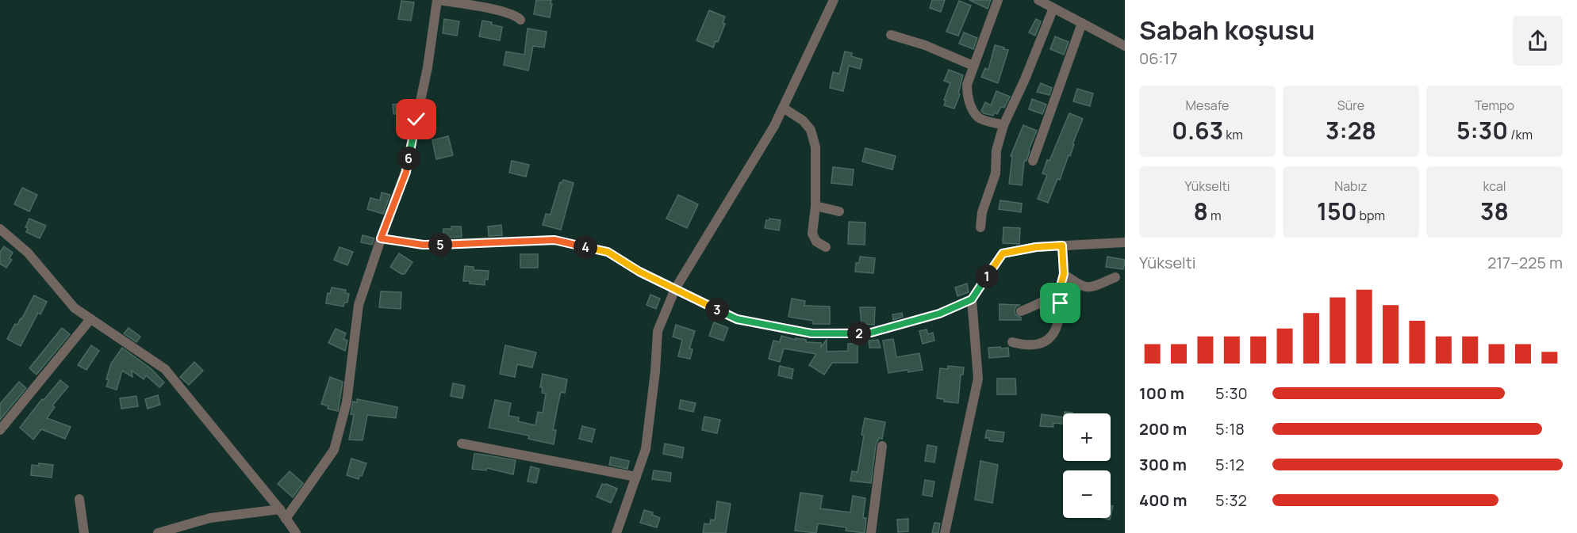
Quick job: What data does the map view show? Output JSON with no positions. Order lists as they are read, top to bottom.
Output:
{
  "page": {
    "heading": ["Sabah koşusu", "06:17"],
    "stats": [
      ["Mesafe", "0.63 km"],
      ["Süre", "3:28"],
      ["Tempo", "5:30 /km"],
      ["Yükselti", "8 m"],
      ["Nabız", "150 bpm"],
      ["kcal", "38"]
    ],
    "pins": [
      "6",
      "5",
      "4",
      "1",
      "3",
      "2"
    ],
    "chart": ["Yükselti", "217–225 m"],
    "list": [
      {
        "name": "100 m",
        "note": "5:30"
      },
      {
        "name": "200 m",
        "note": "5:18"
      },
      {
        "name": "300 m",
        "note": "5:12"
      },
      {
        "name": "400 m",
        "note": "5:32"
      }
    ],
    "map_buttons": ["+", "−"]
  }
}
